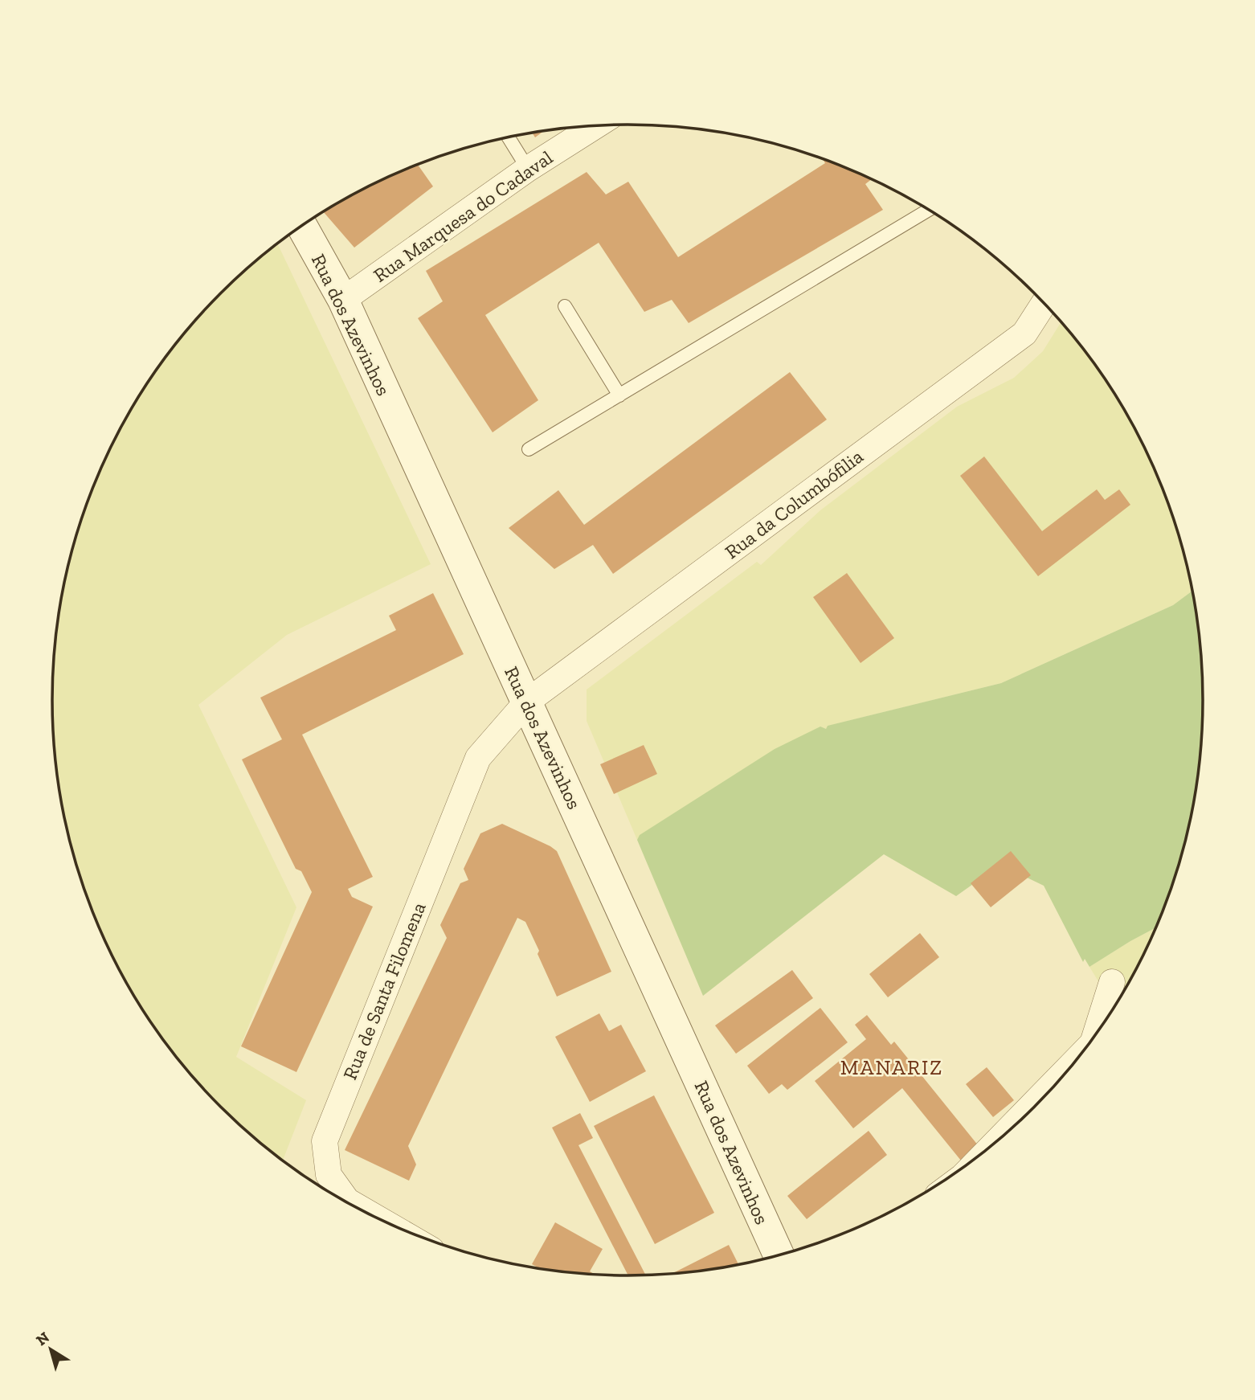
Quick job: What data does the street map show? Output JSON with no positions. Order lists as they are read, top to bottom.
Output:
{
  "streets": {
    "street": [
      "Rua Marquesa do Cadaval",
      "Rua dos Azevinhos",
      "Rua da Columbófilia",
      "Rua de Santa Filomena"
    ]
  },
  "crossings": [
    ["Rua Marquesa do Cadaval", "Rua dos Azevinhos"],
    ["Rua dos Azevinhos", "Rua da Columbófilia"],
    ["Rua dos Azevinhos", "Rua de Santa Filomena"],
    ["Rua da Columbófilia", "Rua de Santa Filomena"]
  ],
  "districts": ["MANARIZ"],
  "north": "top left"
}
